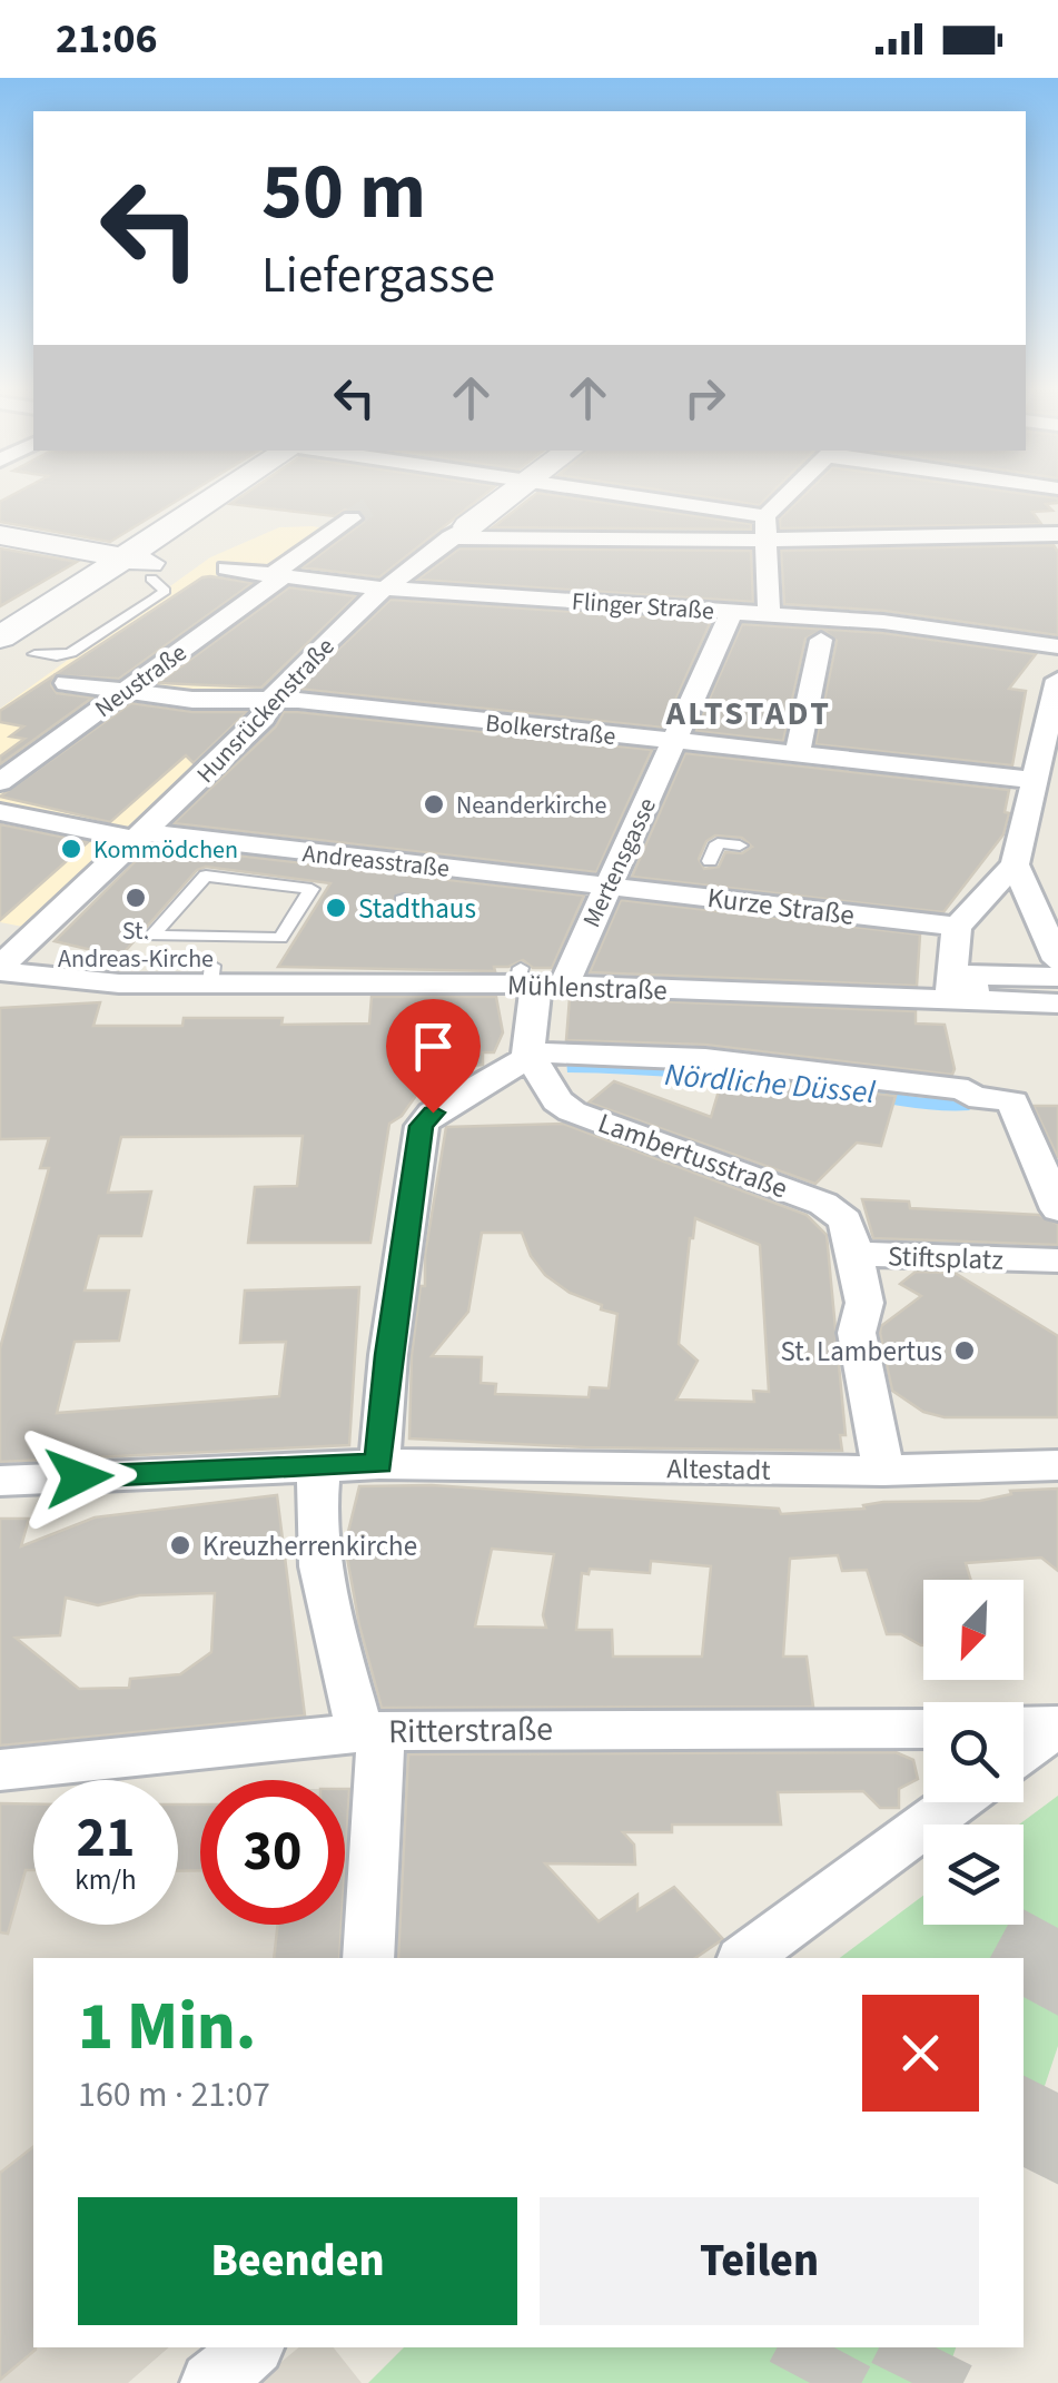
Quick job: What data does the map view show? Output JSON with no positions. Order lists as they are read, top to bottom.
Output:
{
  "streets": {
    "street": [
      "Flinger Straße",
      "Neustraße",
      "Hunsrückenstraße",
      "Bolkerstraße",
      "Andreasstraße",
      "Mertensgasse",
      "Kurze Straße",
      "Mühlenstraße",
      "Lambertusstraße",
      "Stiftsplatz",
      "Altestadt",
      "Ritterstraße"
    ]
  },
  "crossings": [
    ["Flinger Straße", "Neustraße"],
    ["Flinger Straße", "Hunsrückenstraße"],
    ["Flinger Straße", "Mertensgasse"],
    ["Neustraße", "Bolkerstraße"],
    ["Hunsrückenstraße", "Bolkerstraße"],
    ["Hunsrückenstraße", "Andreasstraße"],
    ["Hunsrückenstraße", "Mühlenstraße"],
    ["Bolkerstraße", "Mertensgasse"],
    ["Andreasstraße", "Mertensgasse"],
    ["Andreasstraße", "Kurze Straße"],
    ["Mertensgasse", "Kurze Straße"],
    ["Mertensgasse", "Mühlenstraße"],
    ["Mertensgasse", "Lambertusstraße"],
    ["Lambertusstraße", "Stiftsplatz"],
    ["Stiftsplatz", "Altestadt"]
  ],
  "districts": ["ALTSTADT"],
  "water": ["Nördliche Düssel"],
  "places": [
    "Neanderkirche",
    "Kommödchen",
    "St. Andreas-Kirche",
    "Stadthaus",
    "St. Lambertus",
    "Kreuzherrenkirche"
  ],
  "north": "bottom left",
  "page": {
    "status": "21:06",
    "turn": ["50 m", "Liefergasse"],
    "speed": "21 km/h",
    "limit": "30",
    "heading": ["1 Min.", "160 m · 21:07"],
    "buttons": ["Beenden", "Teilen"]
  }
}
